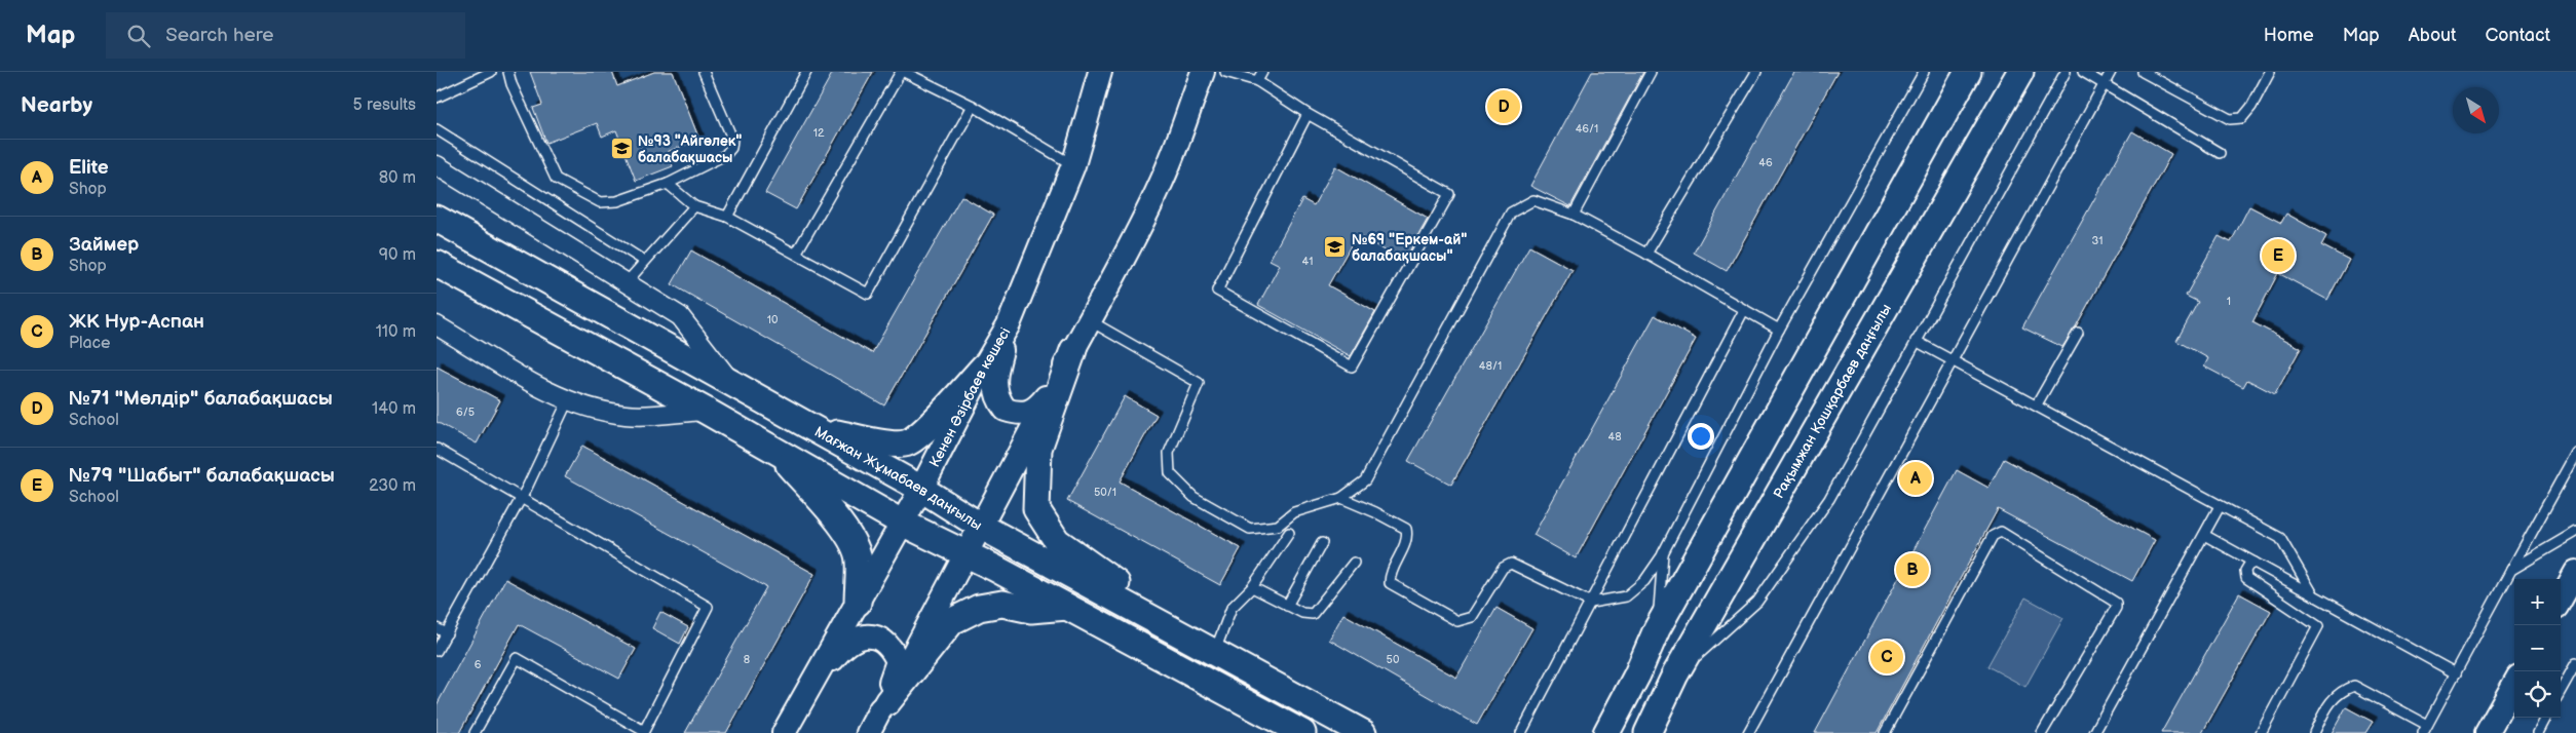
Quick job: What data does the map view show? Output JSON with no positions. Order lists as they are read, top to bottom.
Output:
{
  "streets": {
    "main road": ["Рақымжан Қошқарбаев даңғылы", "Мағжан Жұмабаев даңғылы"],
    "street": ["Кенен Әзірбаев көшесі"]
  },
  "crossings": [
    ["Кенен Әзірбаев көшесі", "Мағжан Жұмабаев даңғылы"]
  ],
  "places": {
    "school or university": ["№93 \"Айгөлек\" балабақшасы", "№69 \"Еркем-ай\" балабақшасы\""]
  },
  "house_numbers": [
    "46/1",
    "12",
    "46",
    "31",
    "41",
    "1",
    "10",
    "48/1",
    "6/5",
    "48",
    "50/1",
    "8",
    "50",
    "6"
  ],
  "north": "bottom right",
  "page": {
    "header": "Map",
    "search": "Search here",
    "nav": [
      "Home",
      "Map",
      "About",
      "Contact"
    ],
    "heading": ["Nearby", "5 results"],
    "pins": [
      "D",
      "E",
      "A",
      "B",
      "C"
    ],
    "list": [
      {
        "mark": "A",
        "name": "Elite",
        "note": "Shop",
        "value": "80 m"
      },
      {
        "mark": "B",
        "name": "Займер",
        "note": "Shop",
        "value": "90 m"
      },
      {
        "mark": "C",
        "name": "ЖК Нур-Аспан",
        "note": "Place",
        "value": "110 m"
      },
      {
        "mark": "D",
        "name": "№71 \"Мөлдір\" балабақшасы",
        "note": "School",
        "value": "140 m"
      },
      {
        "mark": "E",
        "name": "№79 \"Шабыт\" балабақшасы",
        "note": "School",
        "value": "230 m"
      }
    ],
    "map_buttons": ["+", "−"]
  }
}
